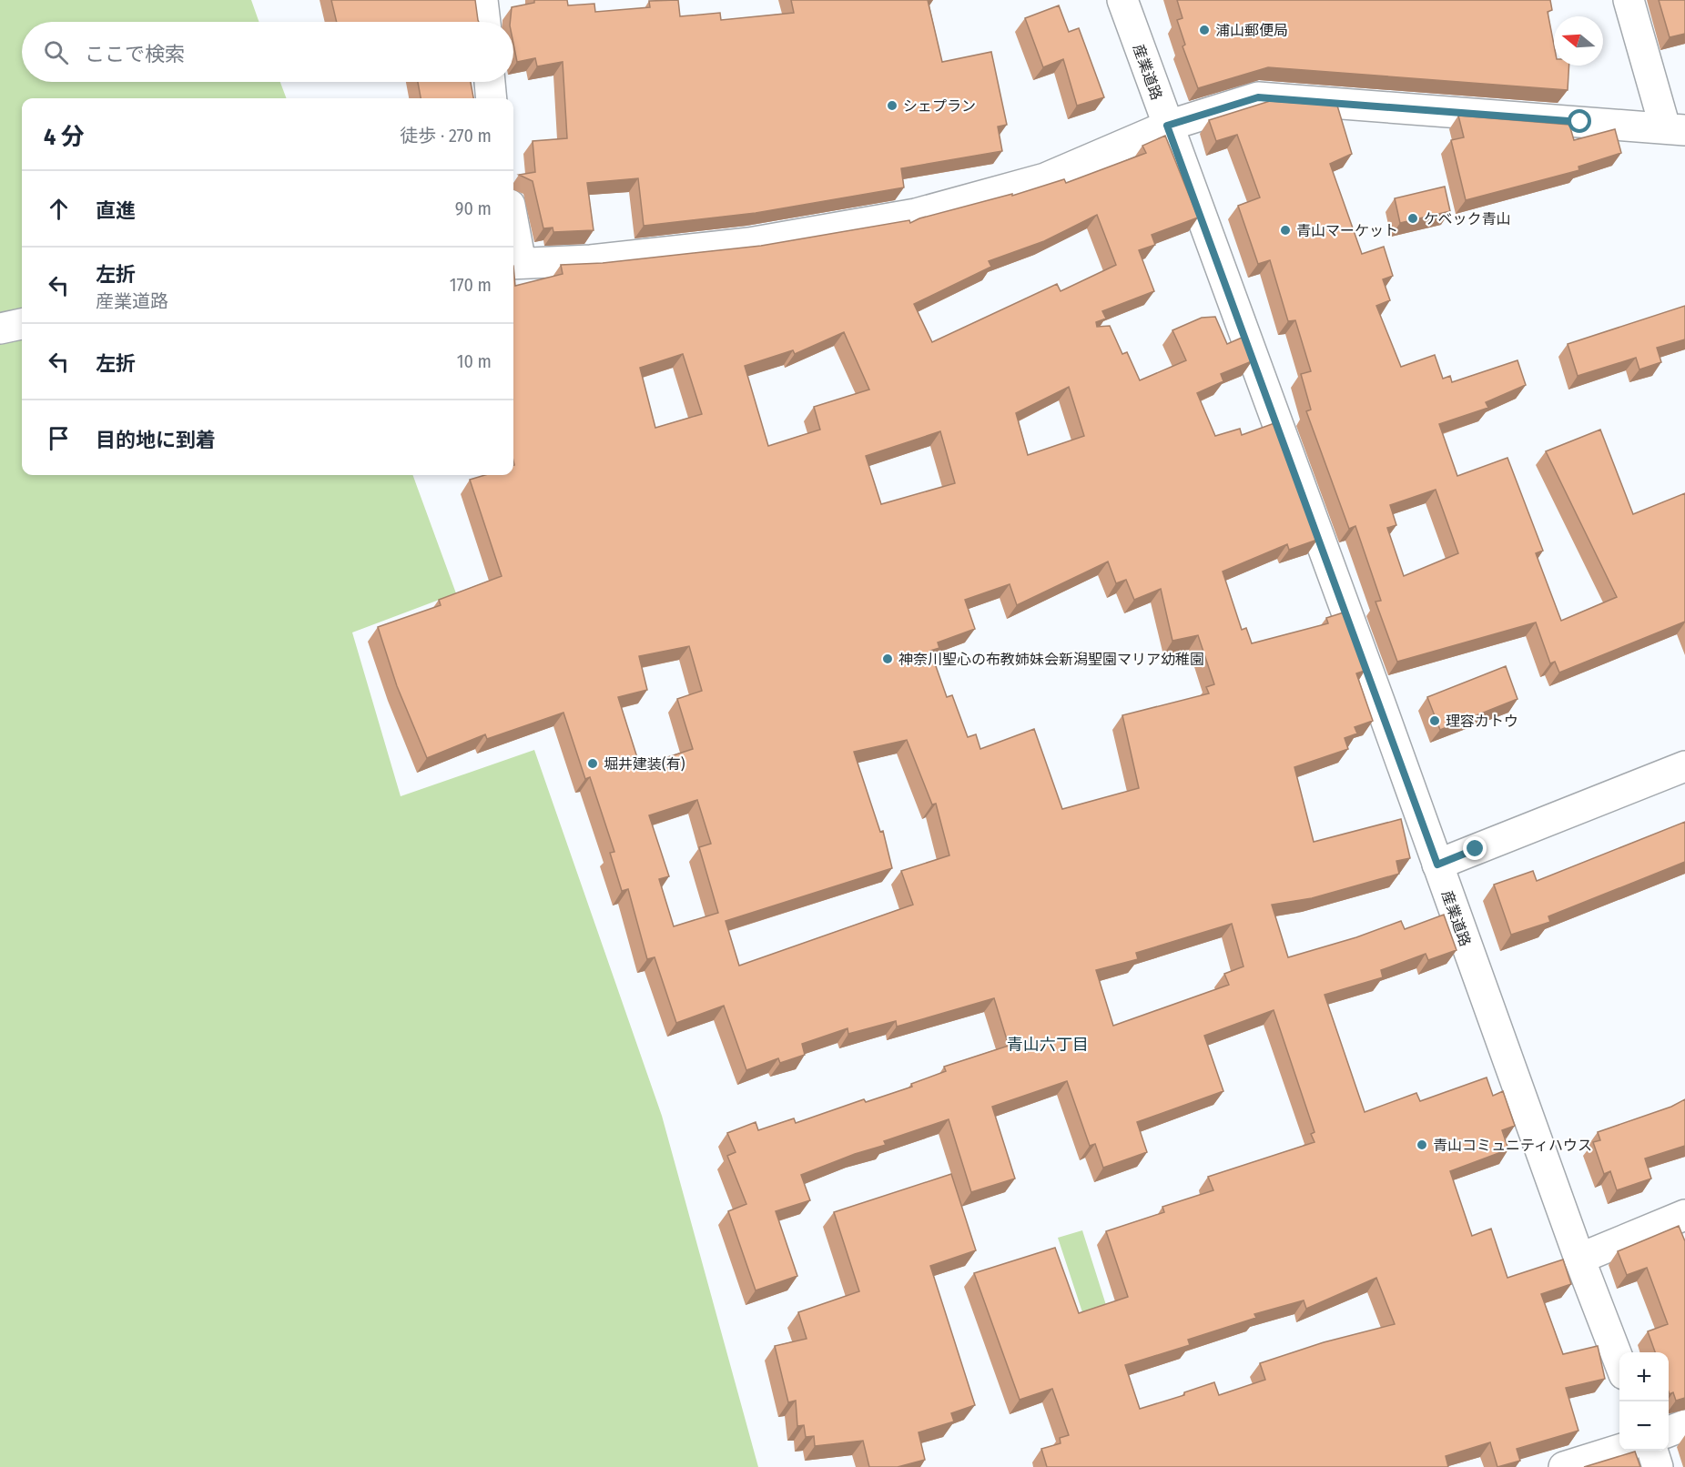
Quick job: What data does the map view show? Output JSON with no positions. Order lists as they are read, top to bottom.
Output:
{
  "streets": {
    "street": ["産業道路"]
  },
  "districts": ["青山六丁目"],
  "places": [
    "浦山郵便局",
    "シェプラン",
    "ケベック青山",
    "青山マーケット",
    "神奈川聖心の布教姉妹会新潟聖園マリア幼稚園",
    "理容カトウ",
    "堀井建装(有)",
    "青山コミュニティハウス"
  ],
  "north": "left",
  "page": {
    "search": "ここで検索",
    "heading": ["4 分", "徒歩 · 270 m"],
    "list": [
      ["直進", "90 m"],
      ["左折", "産業道路", "170 m"],
      ["左折", "10 m"],
      "目的地に到着"
    ],
    "map_buttons": ["+", "−"]
  }
}
